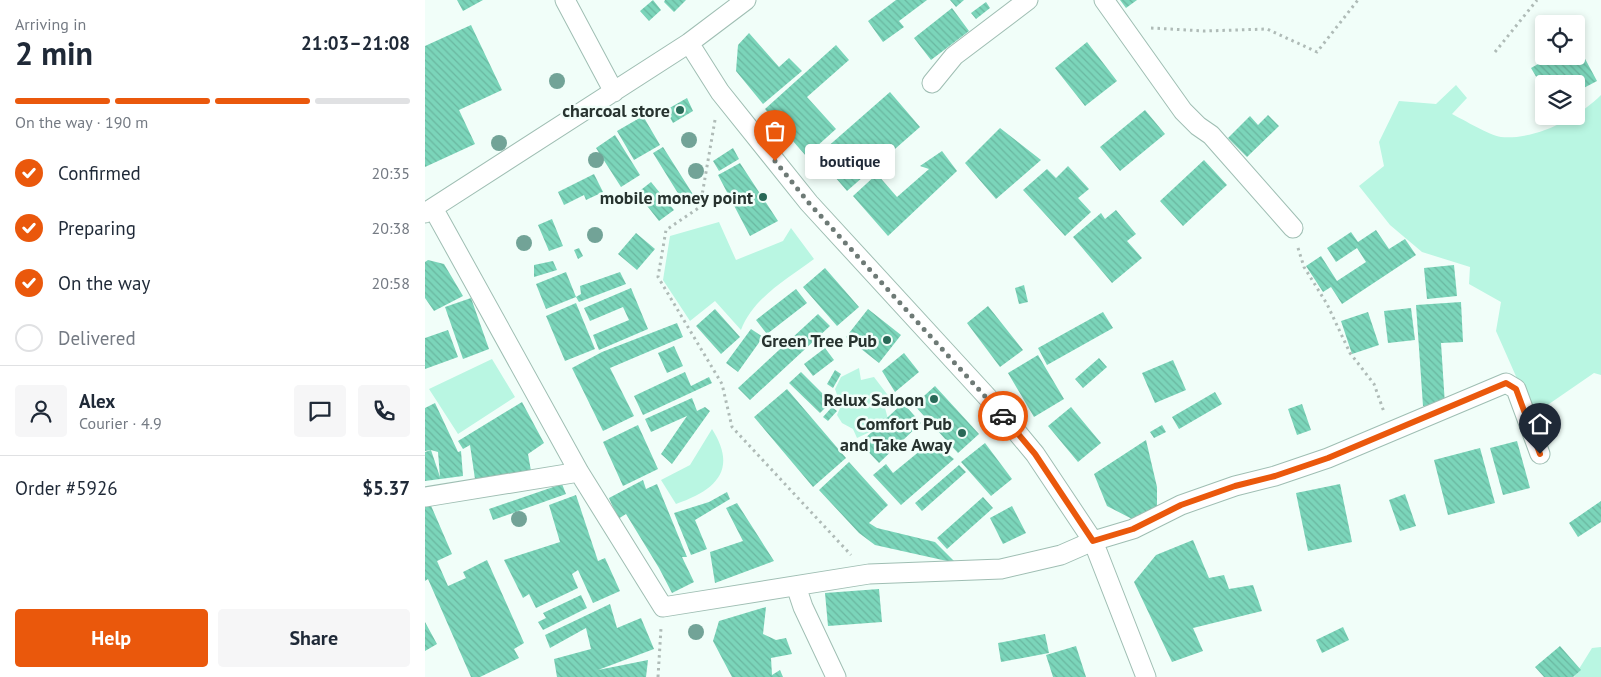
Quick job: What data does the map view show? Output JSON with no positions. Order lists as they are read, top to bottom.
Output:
{
  "places": [
    "charcoal store",
    "boutique",
    "mobile money point",
    "Green Tree Pub",
    "Relux Saloon",
    "Comfort Pub and Take Away"
  ],
  "page": {
    "heading": ["2 min", "Arriving in", "21:03–21:08"],
    "panel": [
      "Alex",
      "Courier · 4.9",
      "Order #5926",
      "$5.37"
    ],
    "bar": "On the way · 190 m",
    "bubble": "boutique",
    "list": [
      ["Confirmed", "20:35"],
      ["Preparing", "20:38"],
      ["On the way", "20:58"],
      "Delivered"
    ],
    "buttons": ["Help", "Share"]
  }
}
